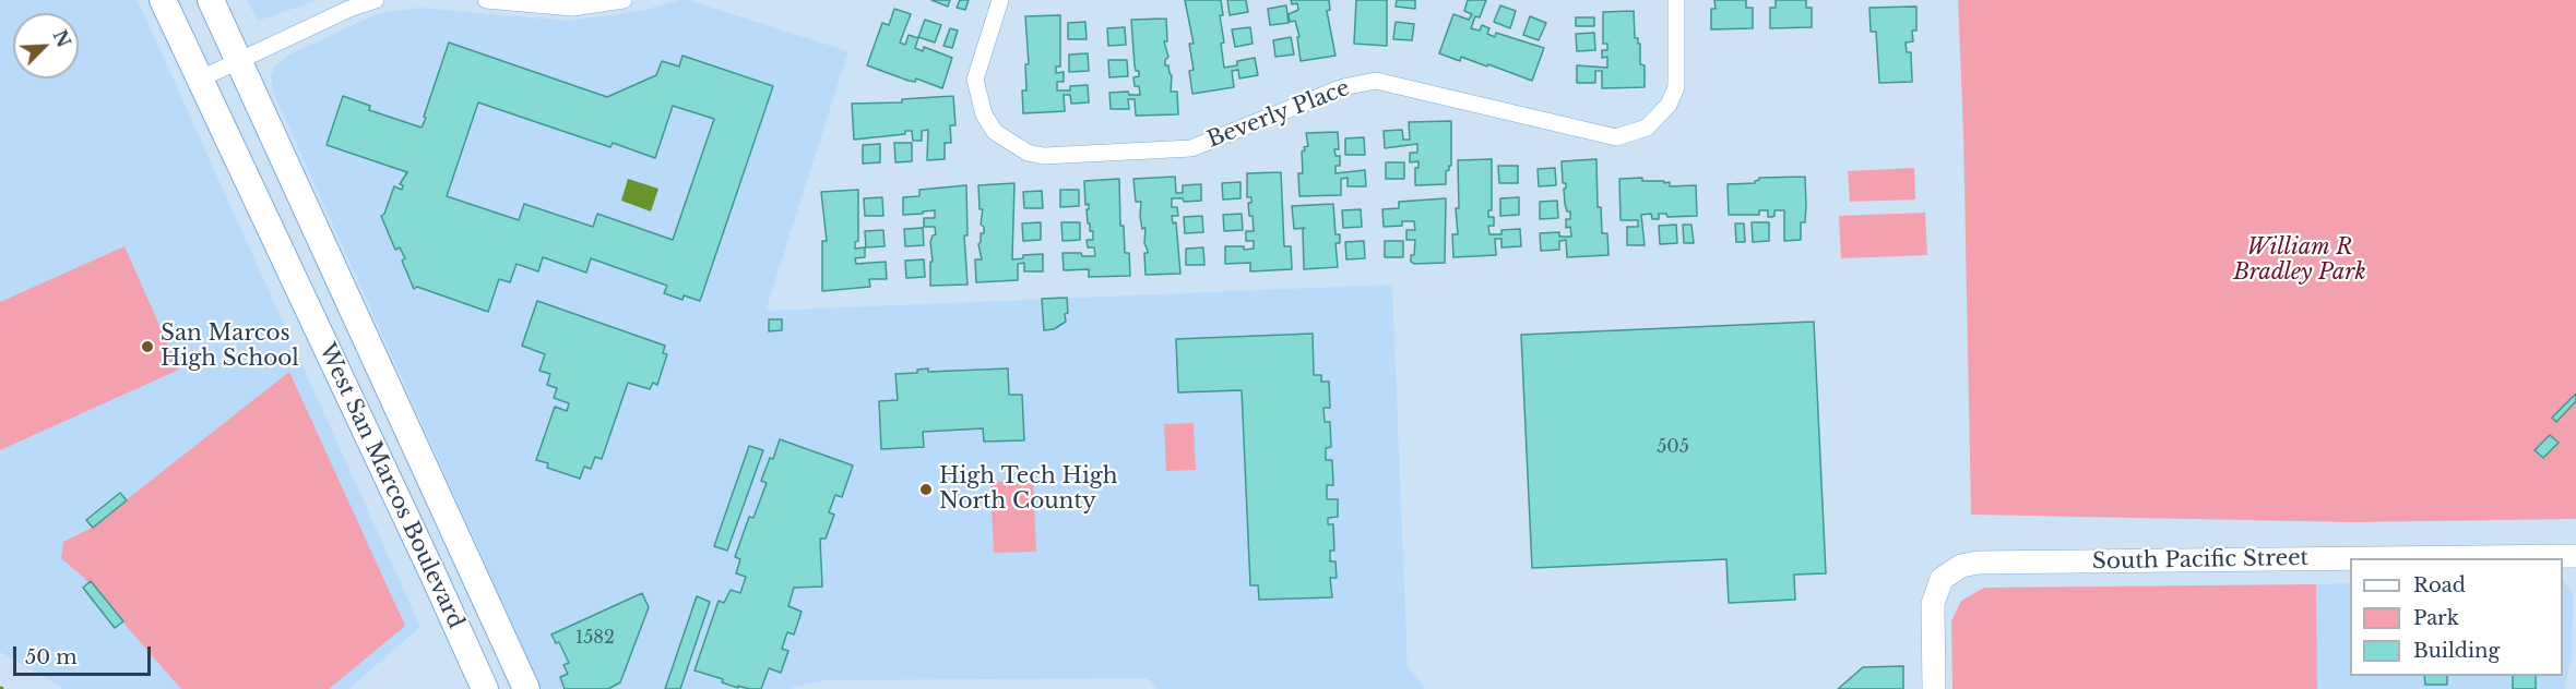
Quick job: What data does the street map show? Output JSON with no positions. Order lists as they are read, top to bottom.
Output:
{
  "streets": {
    "main road": ["West San Marcos Boulevard"],
    "street": ["Beverly Place", "South Pacific Street"]
  },
  "parks": ["William R Bradley Park"],
  "places": ["San Marcos High School", "High Tech High North County"],
  "house_numbers": ["505", "1582"],
  "legend": ["Road", "Park", "Building"],
  "scale_bar": "50 m",
  "north": "top right"
}
